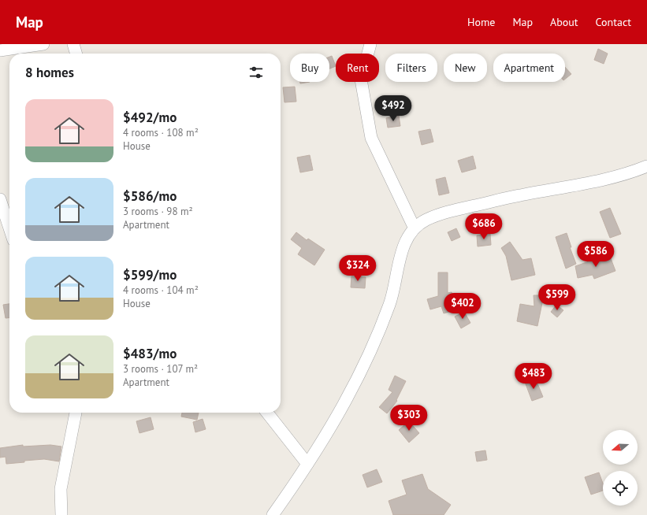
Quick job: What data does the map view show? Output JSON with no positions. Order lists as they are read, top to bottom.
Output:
{
  "north": "left",
  "page": {
    "header": "Map",
    "nav": [
      "Home",
      "Map",
      "About",
      "Contact"
    ],
    "chip": [
      "Buy",
      "Rent",
      "Filters",
      "New",
      "Apartment"
    ],
    "heading": "8 homes",
    "list": [
      {
        "name": "$492/mo",
        "note": "4 rooms · 108 m² · House"
      },
      {
        "name": "$586/mo",
        "note": "3 rooms · 98 m² · Apartment"
      },
      {
        "name": "$599/mo",
        "note": "4 rooms · 104 m² · House"
      },
      {
        "name": "$483/mo",
        "note": "3 rooms · 107 m² · Apartment"
      }
    ],
    "price": [
      "$492",
      "$686",
      "$586",
      "$324",
      "$599",
      "$402",
      "$483",
      "$303"
    ]
  }
}
